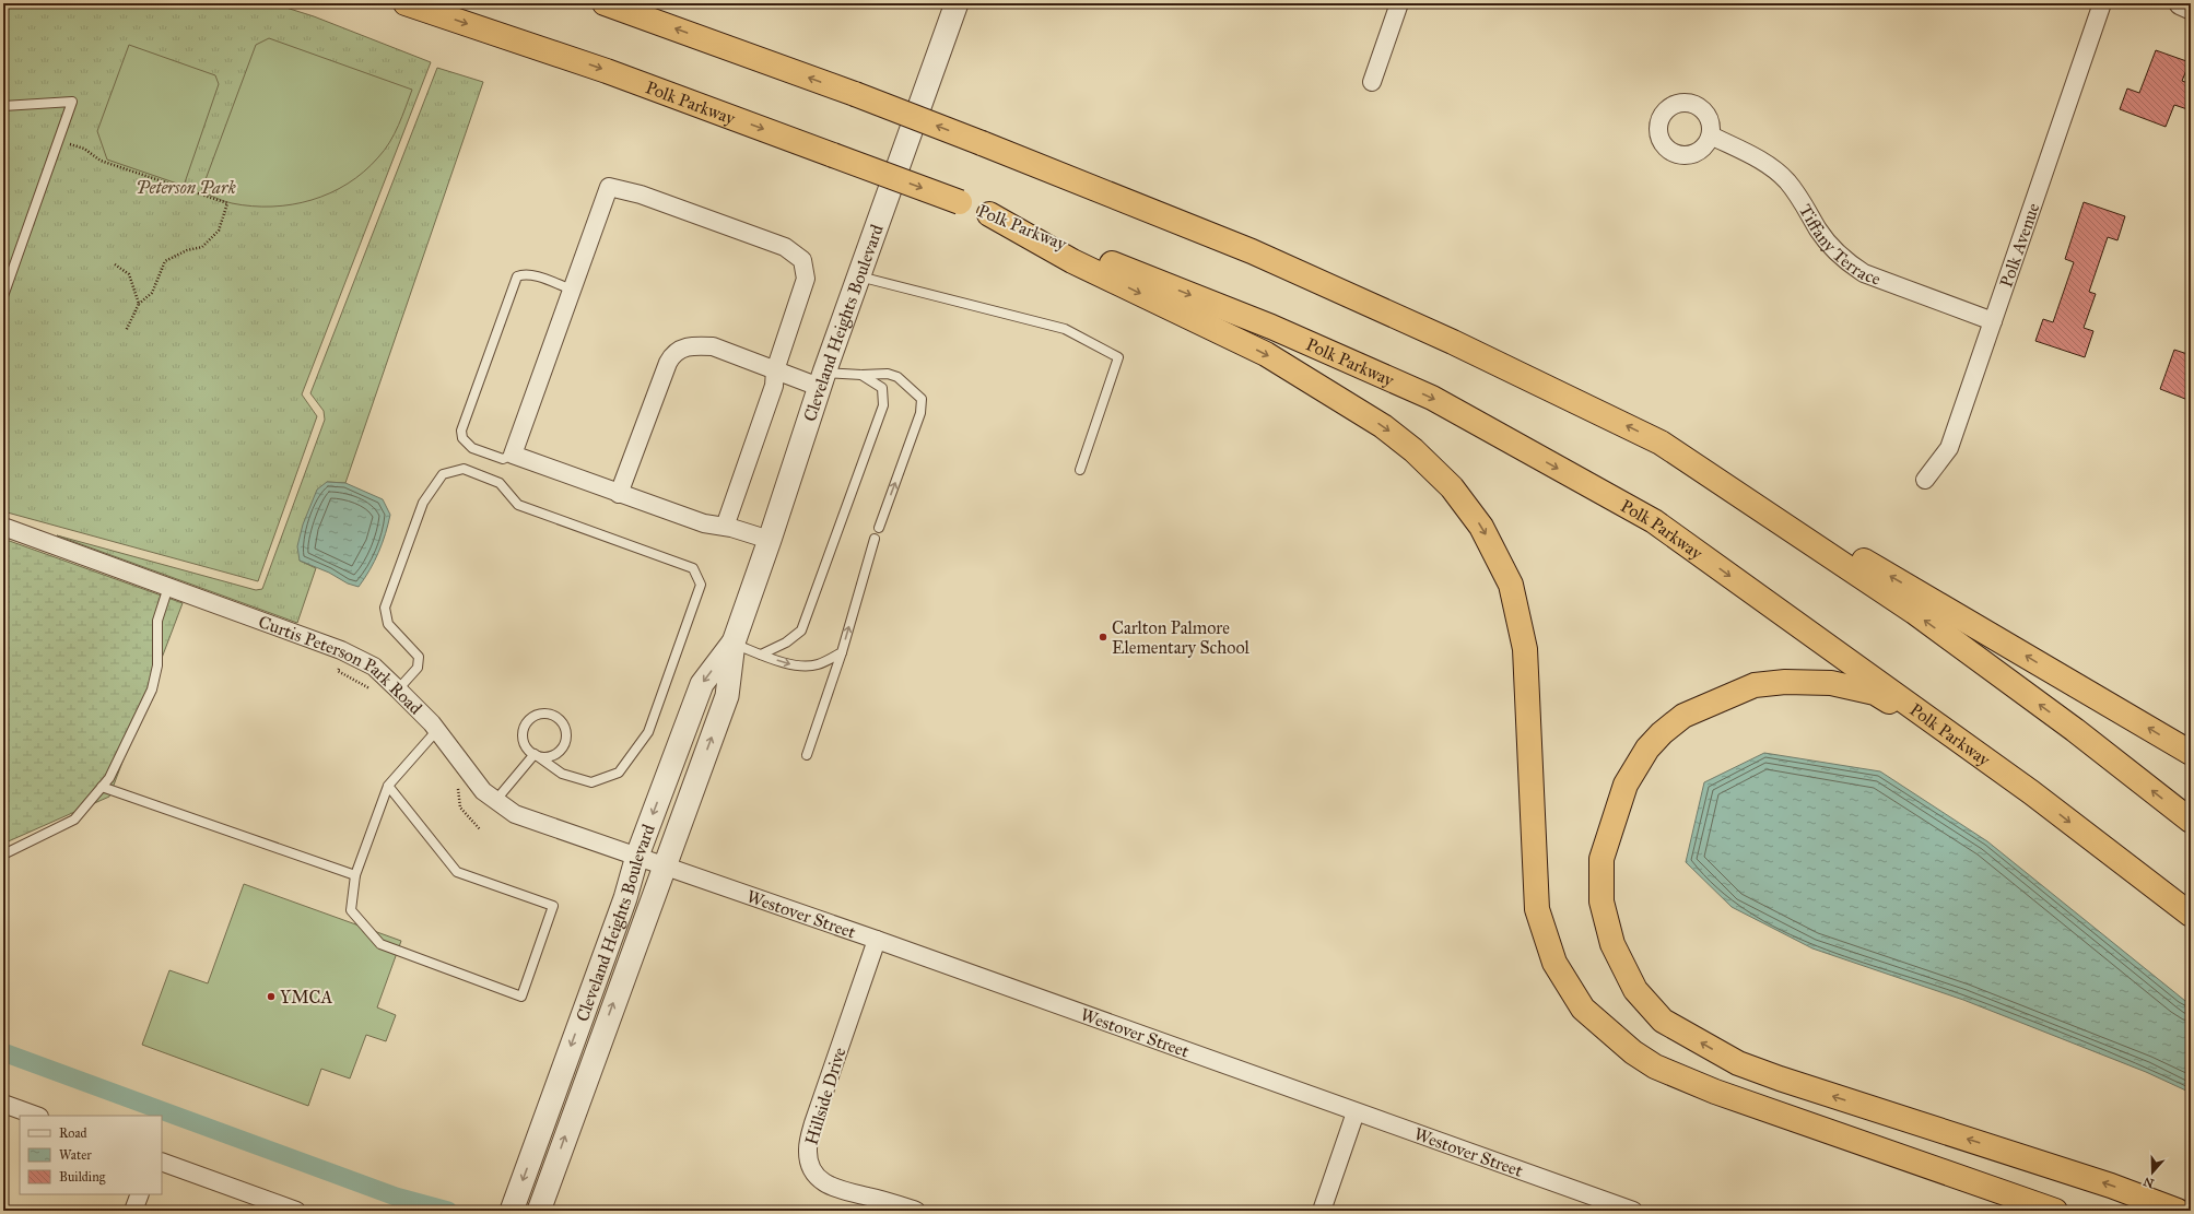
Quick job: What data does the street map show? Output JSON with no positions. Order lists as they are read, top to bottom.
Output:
{
  "streets": {
    "highway": ["Polk Parkway"],
    "street": [
      "Tiffany Terrace",
      "Polk Avenue",
      "Cleveland Heights Boulevard",
      "Curtis Peterson Park Road",
      "Westover Street",
      "Hillside Drive"
    ]
  },
  "crossings": [
    ["Tiffany Terrace", "Polk Avenue"],
    ["Cleveland Heights Boulevard", "Curtis Peterson Park Road"],
    ["Cleveland Heights Boulevard", "Westover Street"],
    ["Curtis Peterson Park Road", "Westover Street"],
    ["Westover Street", "Hillside Drive"]
  ],
  "parks": ["Peterson Park"],
  "places": ["Carlton Palmore Elementary School", "YMCA"],
  "legend": ["Road", "Water", "Building"],
  "north": "bottom"
}
